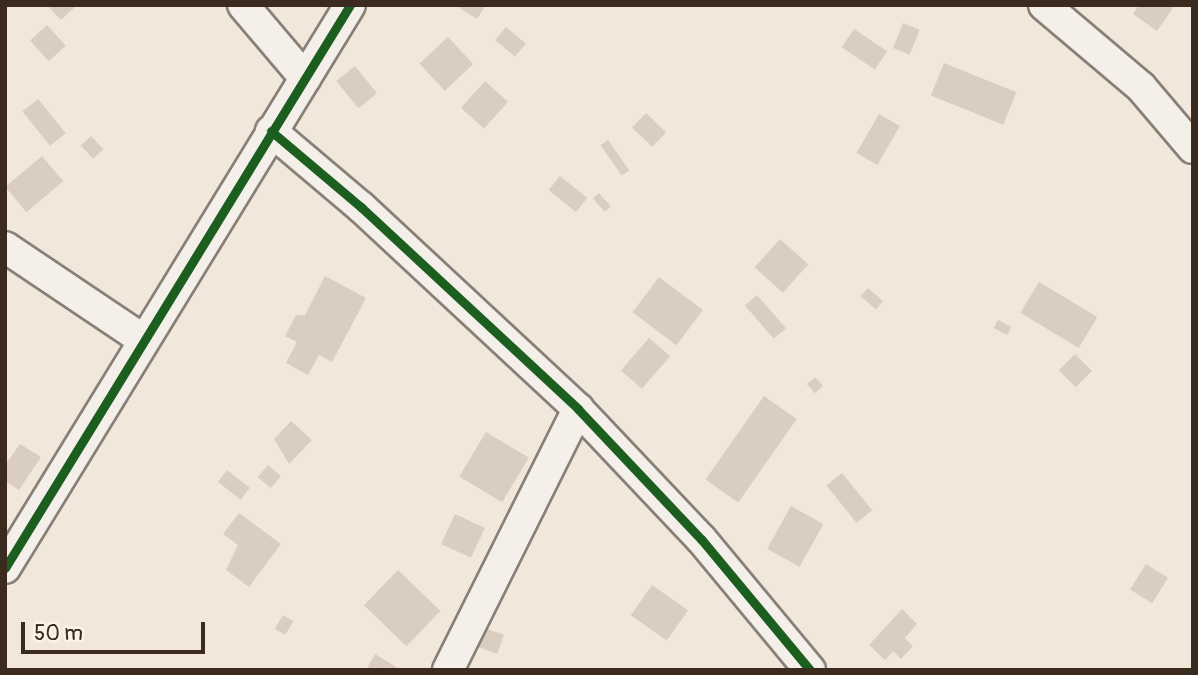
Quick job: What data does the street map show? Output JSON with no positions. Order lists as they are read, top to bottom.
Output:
{
  "scale_bar": "50 m"
}
